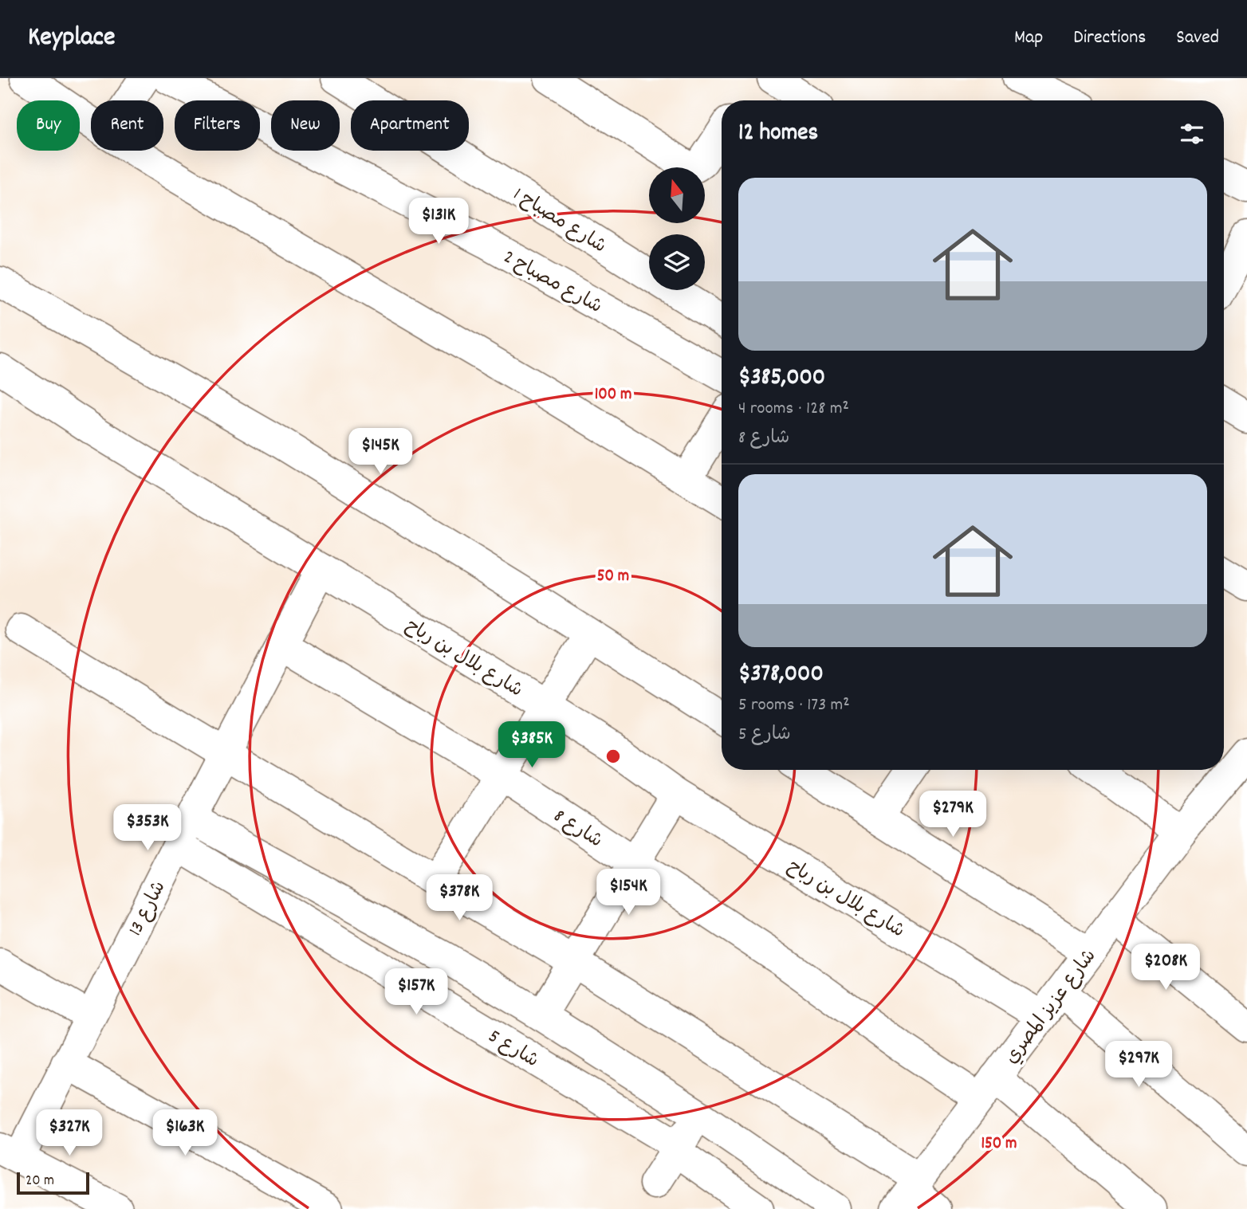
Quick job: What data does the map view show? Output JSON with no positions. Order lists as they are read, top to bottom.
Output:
{
  "streets": {
    "street": [
      "شارع مصباح 1",
      "شارع مصباح 2",
      "شارع بلال بن رباح",
      "شارع 8",
      "شارع 13",
      "شارع عزيز المصري",
      "شارع 5"
    ]
  },
  "crossings": [
    ["شارع بلال بن رباح", "شارع 13"],
    ["شارع بلال بن رباح", "شارع عزيز المصري"],
    ["شارع 8", "شارع 13"],
    ["شارع 8", "شارع عزيز المصري"],
    ["شارع 13", "شارع 5"]
  ],
  "scale_bar": "20 m",
  "north": "top",
  "page": {
    "header": "Keyplace",
    "nav": ["Map", "Directions", "Saved"],
    "chip": [
      "Buy",
      "Rent",
      "Filters",
      "New",
      "Apartment"
    ],
    "heading": "12 homes",
    "list": [
      {
        "name": "$385,000",
        "note": "4 rooms · 128 m² · شارع 8"
      },
      {
        "name": "$378,000",
        "note": "5 rooms · 173 m² · شارع 5"
      }
    ],
    "price": [
      "$131K",
      "$145K",
      "$385K",
      "$279K",
      "$353K",
      "$154K",
      "$378K",
      "$208K",
      "$157K",
      "$297K",
      "$327K",
      "$163K"
    ],
    "scale": "20 m"
  },
  "rings": ["100 m", "50 m", "150 m"]
}
